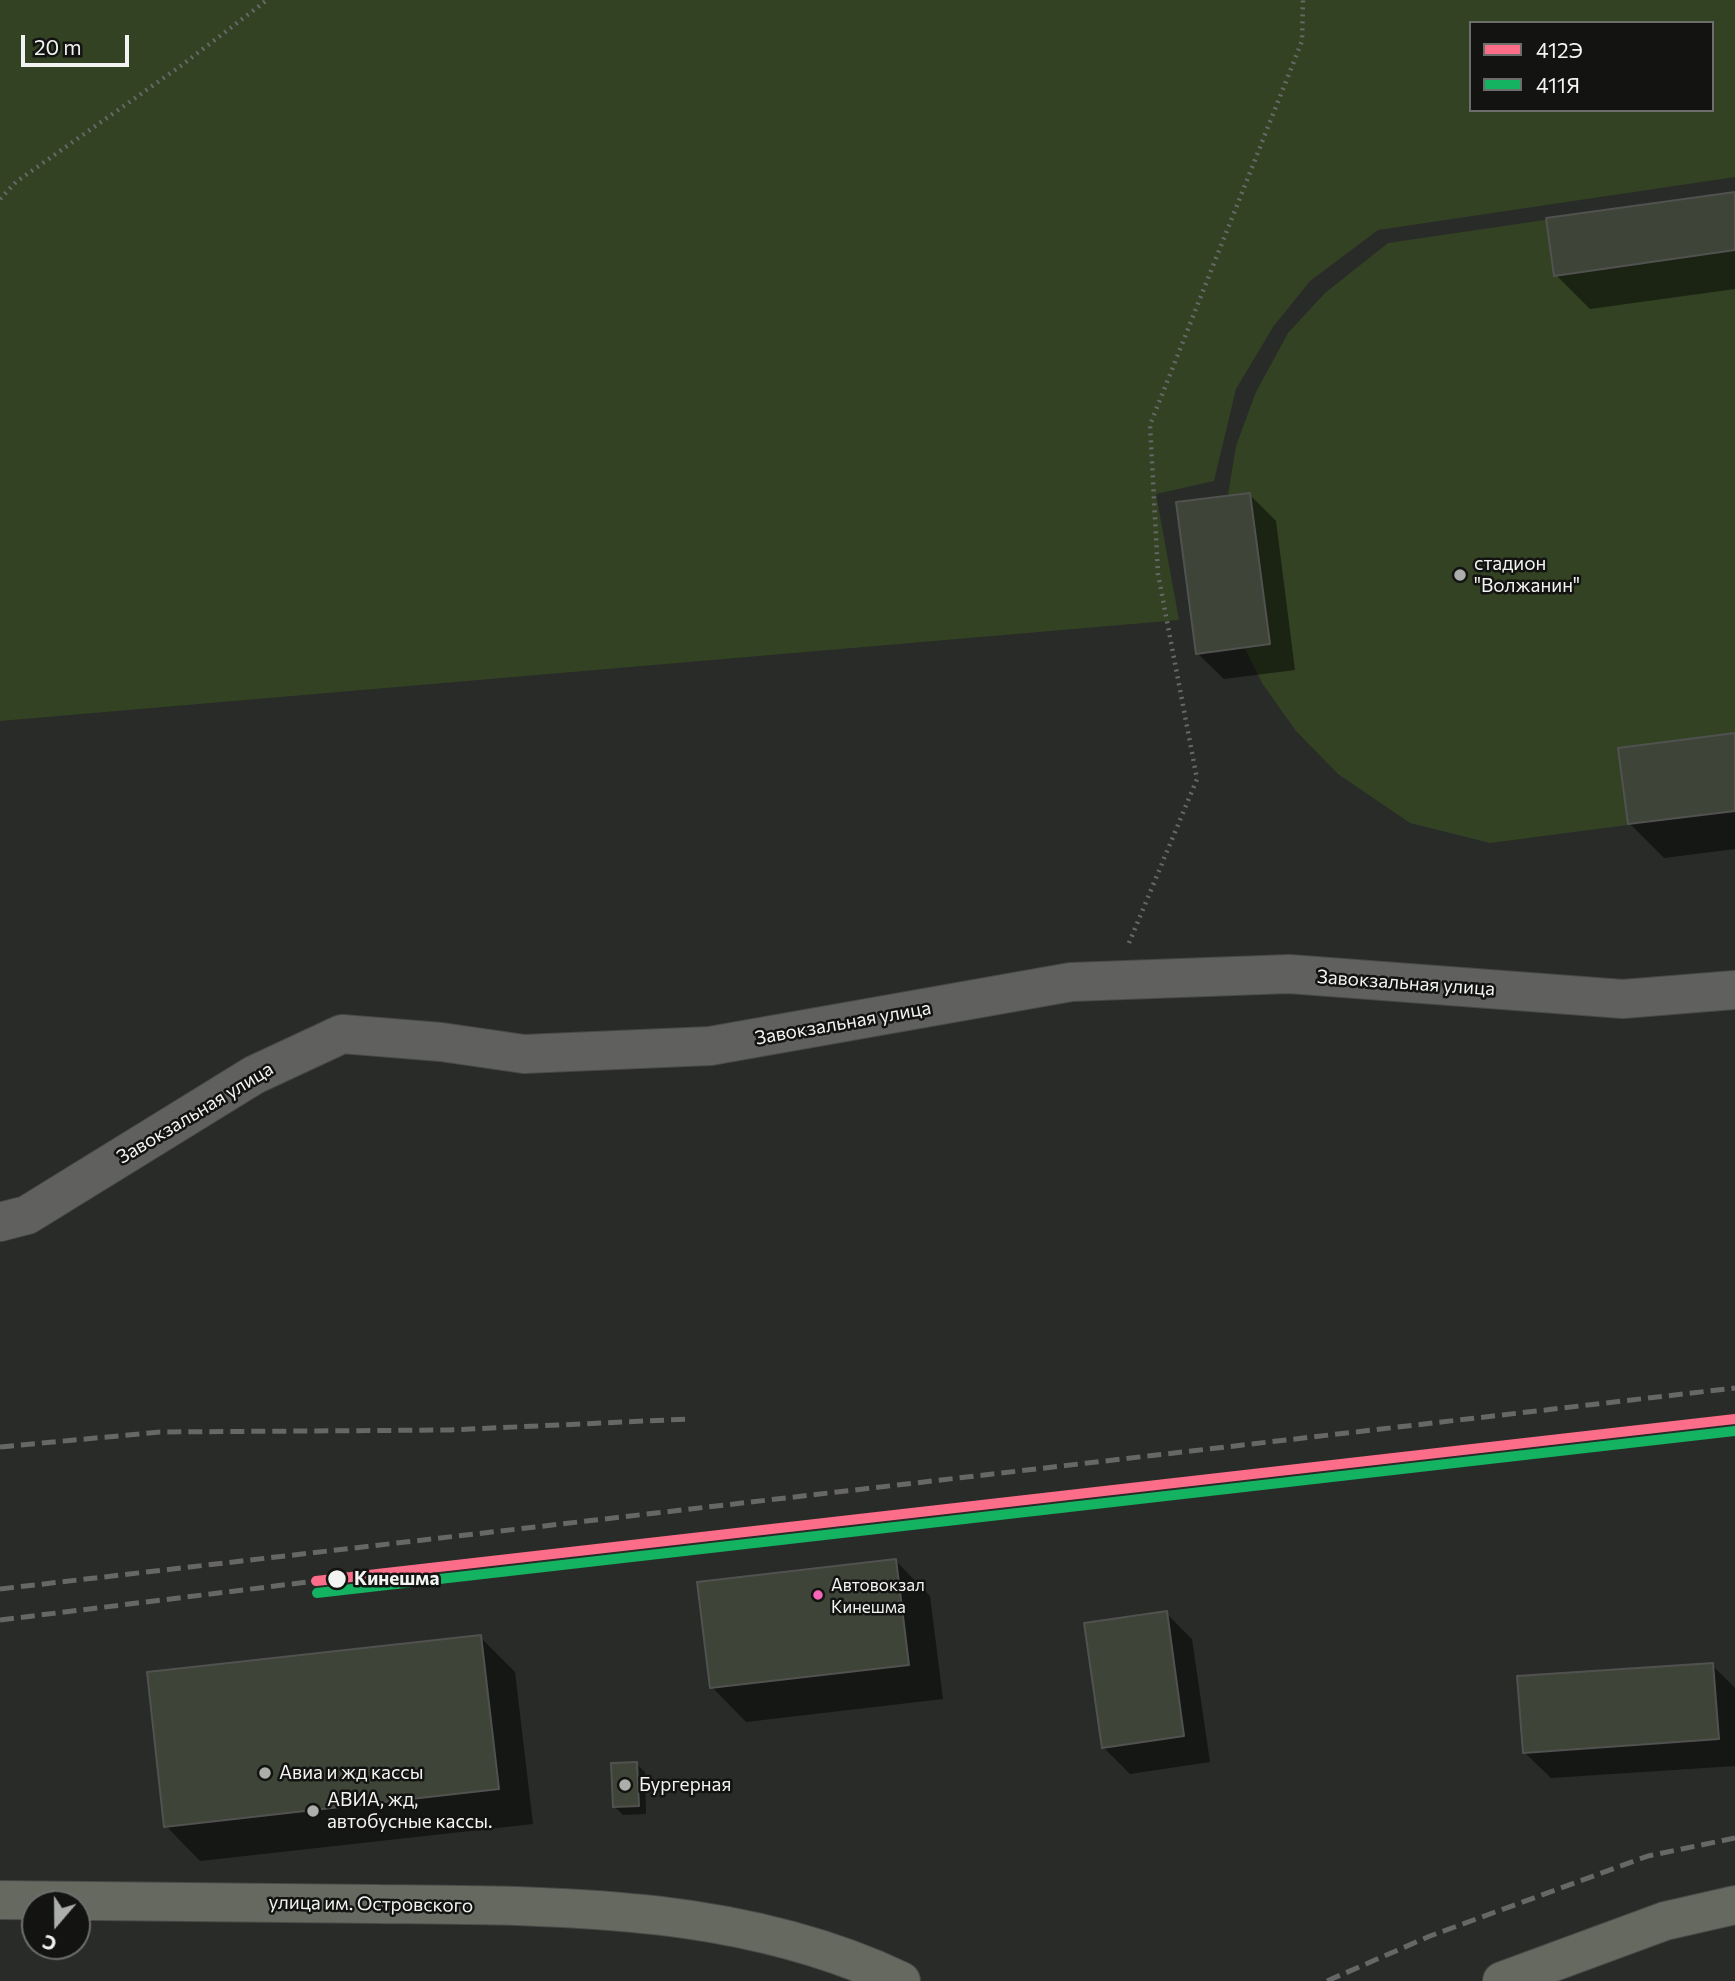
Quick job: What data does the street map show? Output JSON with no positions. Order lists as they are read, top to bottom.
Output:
{
  "streets": {
    "main road": ["улица им. Островского"],
    "street": ["Завокзальная улица"]
  },
  "places": [
    "стадион \"Волжанин\"",
    "Кинешма",
    "Автовокзал Кинешма",
    "Авиа и жд кассы",
    "Бургерная",
    "АВИА, жд, автобусные кассы."
  ],
  "lines": ["transit line 412Э", "transit line 411Я"],
  "legend": ["412Э", "411Я"],
  "scale_bar": "20 m",
  "north": "bottom"
}
